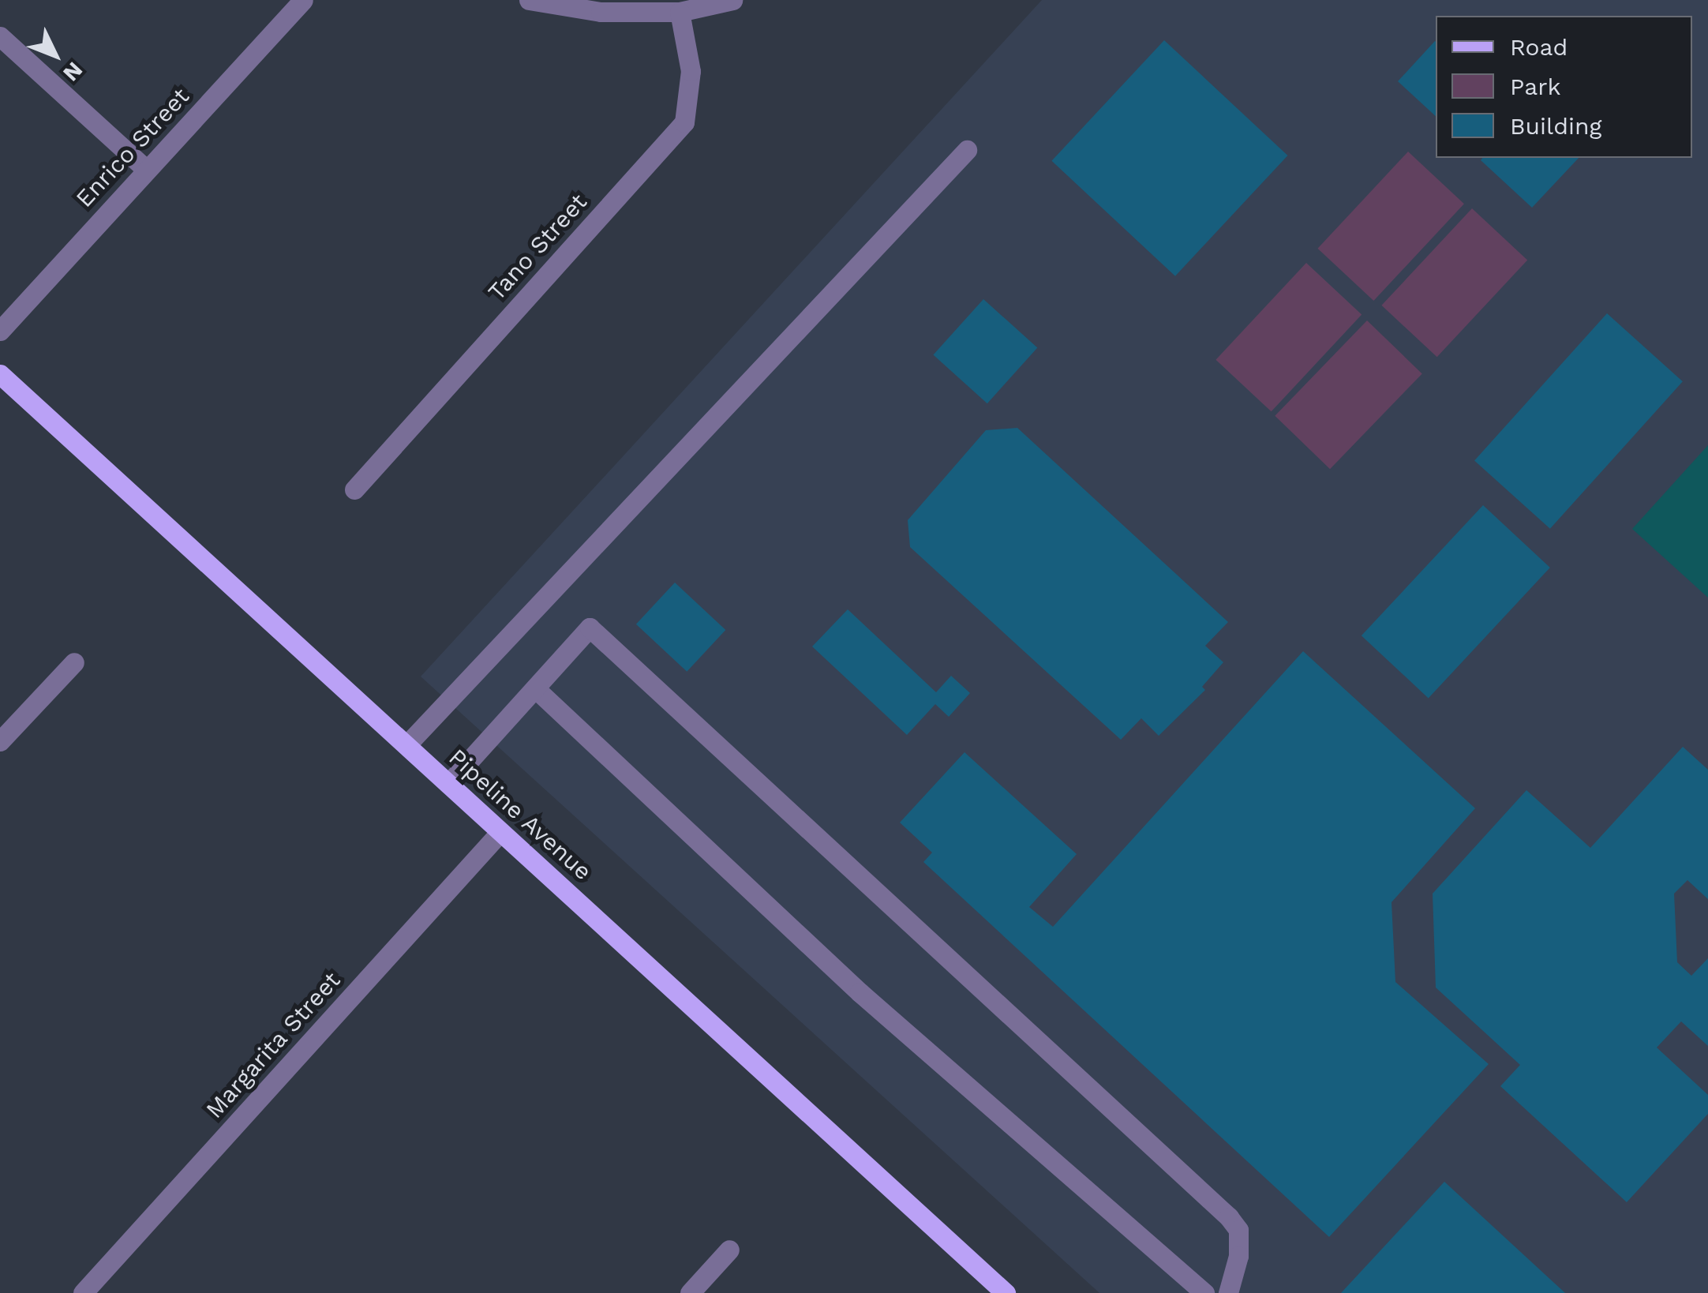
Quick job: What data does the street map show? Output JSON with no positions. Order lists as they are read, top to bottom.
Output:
{
  "streets": {
    "main road": ["Pipeline Avenue"],
    "street": ["Enrico Street", "Tano Street", "Margarita Street"]
  },
  "crossings": [
    ["Pipeline Avenue", "Margarita Street"]
  ],
  "legend": ["Road", "Park", "Building"],
  "north": "bottom right"
}
